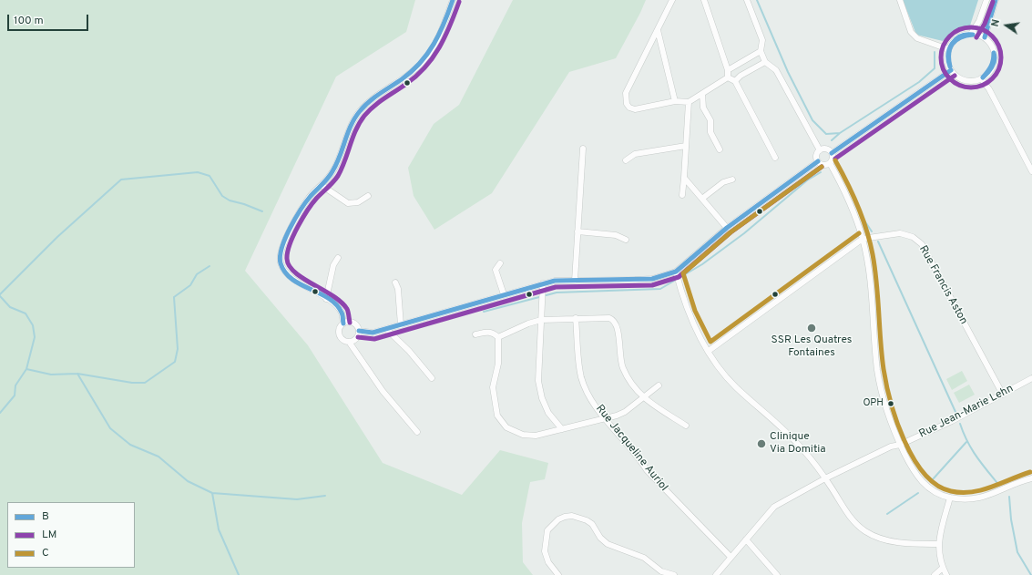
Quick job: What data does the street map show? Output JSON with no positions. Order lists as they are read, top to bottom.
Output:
{
  "streets": {
    "street": ["Rue Francis Aston", "Rue Jean-Marie Lehn", "Rue Jacqueline Auriol"]
  },
  "crossings": [
    ["Rue Francis Aston", "Rue Jean-Marie Lehn"],
    ["Rue Jean-Marie Lehn", "Rue Jacqueline Auriol"]
  ],
  "places": ["SSR Les Quatres Fontaines", "OPH", "Clinique Via Domitia"],
  "lines": ["transit line B", "transit line LM", "transit line C"],
  "legend": ["B", "LM", "C"],
  "scale_bar": "100 m",
  "north": "left"
}
